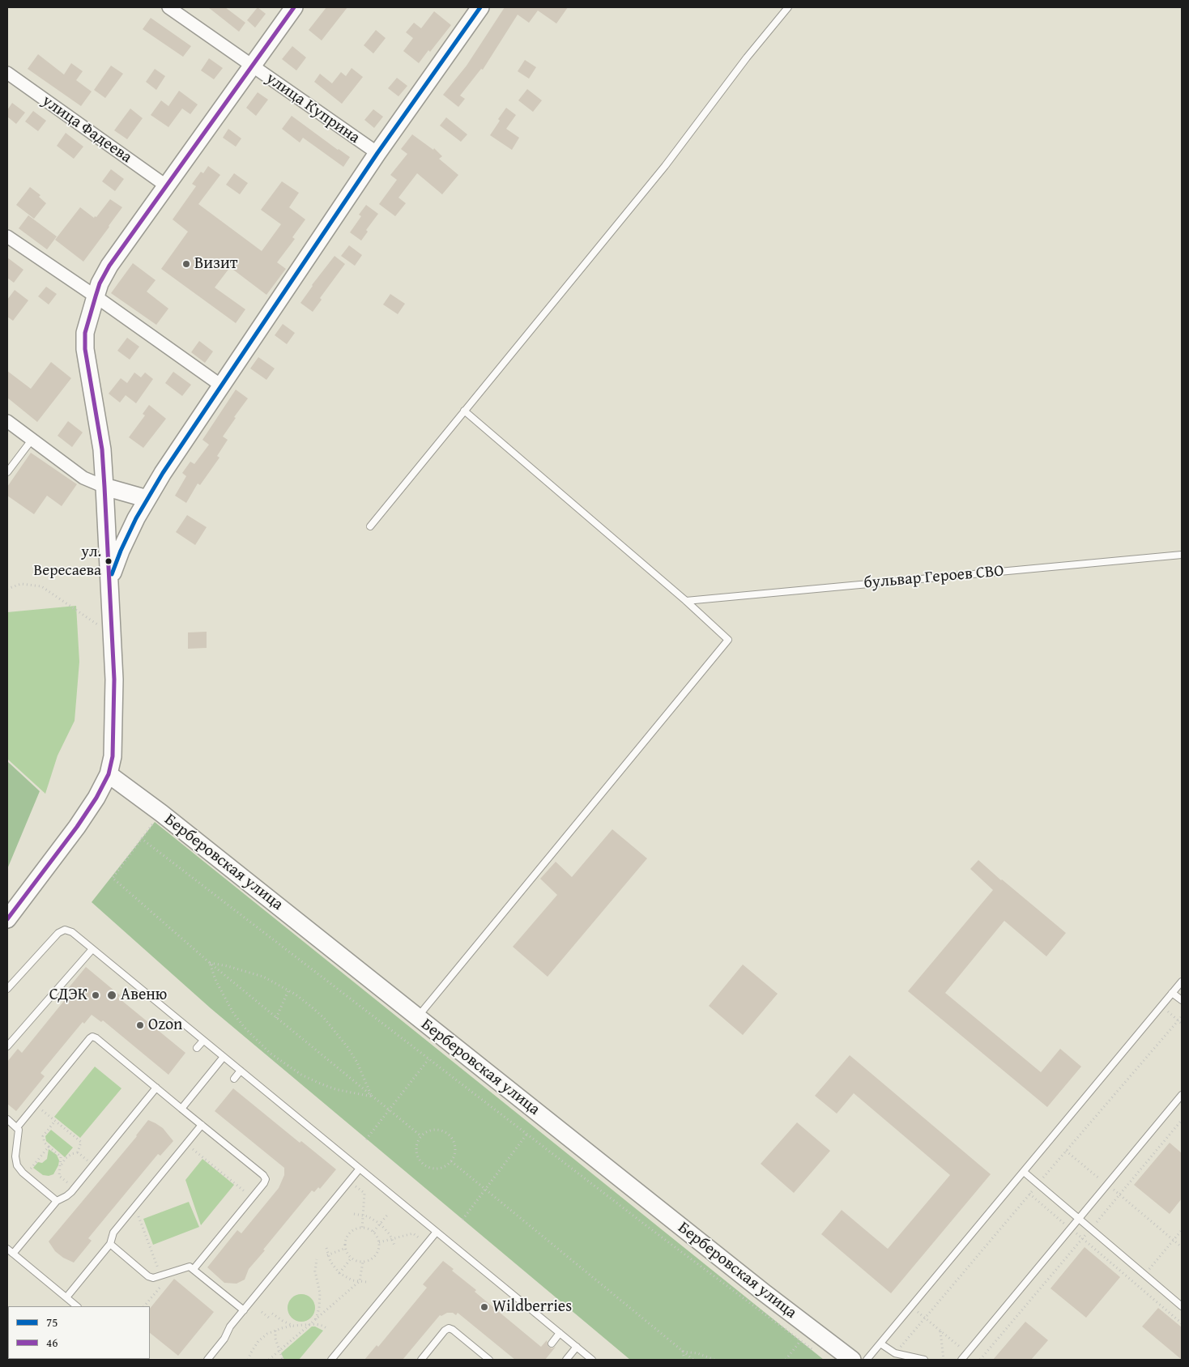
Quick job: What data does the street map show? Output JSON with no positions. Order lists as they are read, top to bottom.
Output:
{
  "streets": {
    "main road": ["Берберовская улица"],
    "street": ["улица Куприна", "улица Фадеева"],
    "lane": ["бульвар Героев СВО"]
  },
  "places": [
    "Визит",
    "ул. Вересаева",
    "СДЭК",
    "Авеню",
    "Ozon",
    "Wildberries"
  ],
  "lines": ["transit line 75", "transit line 46"],
  "legend": ["75", "46"]
}
